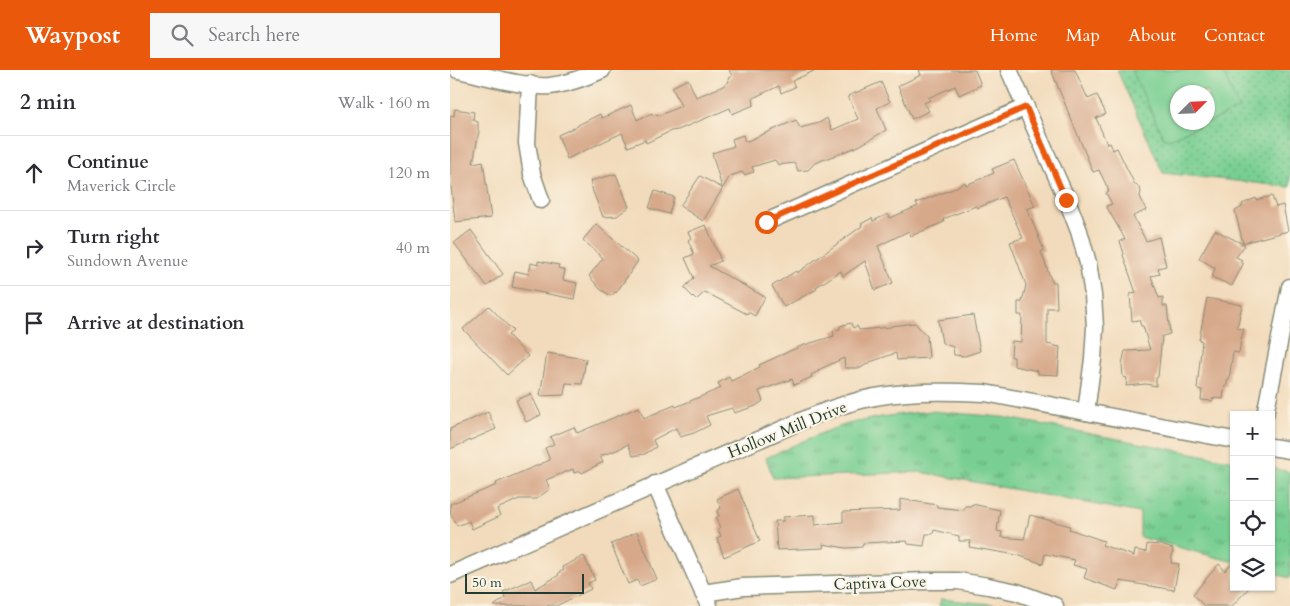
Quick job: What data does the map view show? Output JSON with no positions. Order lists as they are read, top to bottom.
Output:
{
  "streets": {
    "street": ["Hollow Mill Drive", "Captiva Cove"]
  },
  "scale_bar": "50 m",
  "north": "top right",
  "page": {
    "header": "Waypost",
    "search": "Search here",
    "nav": [
      "Home",
      "Map",
      "About",
      "Contact"
    ],
    "heading": ["2 min", "Walk · 160 m"],
    "list": [
      ["Continue", "Maverick Circle", "120 m"],
      ["Turn right", "Sundown Avenue", "40 m"],
      "Arrive at destination"
    ],
    "map_buttons": ["+", "−"],
    "scale": "50 m"
  }
}
